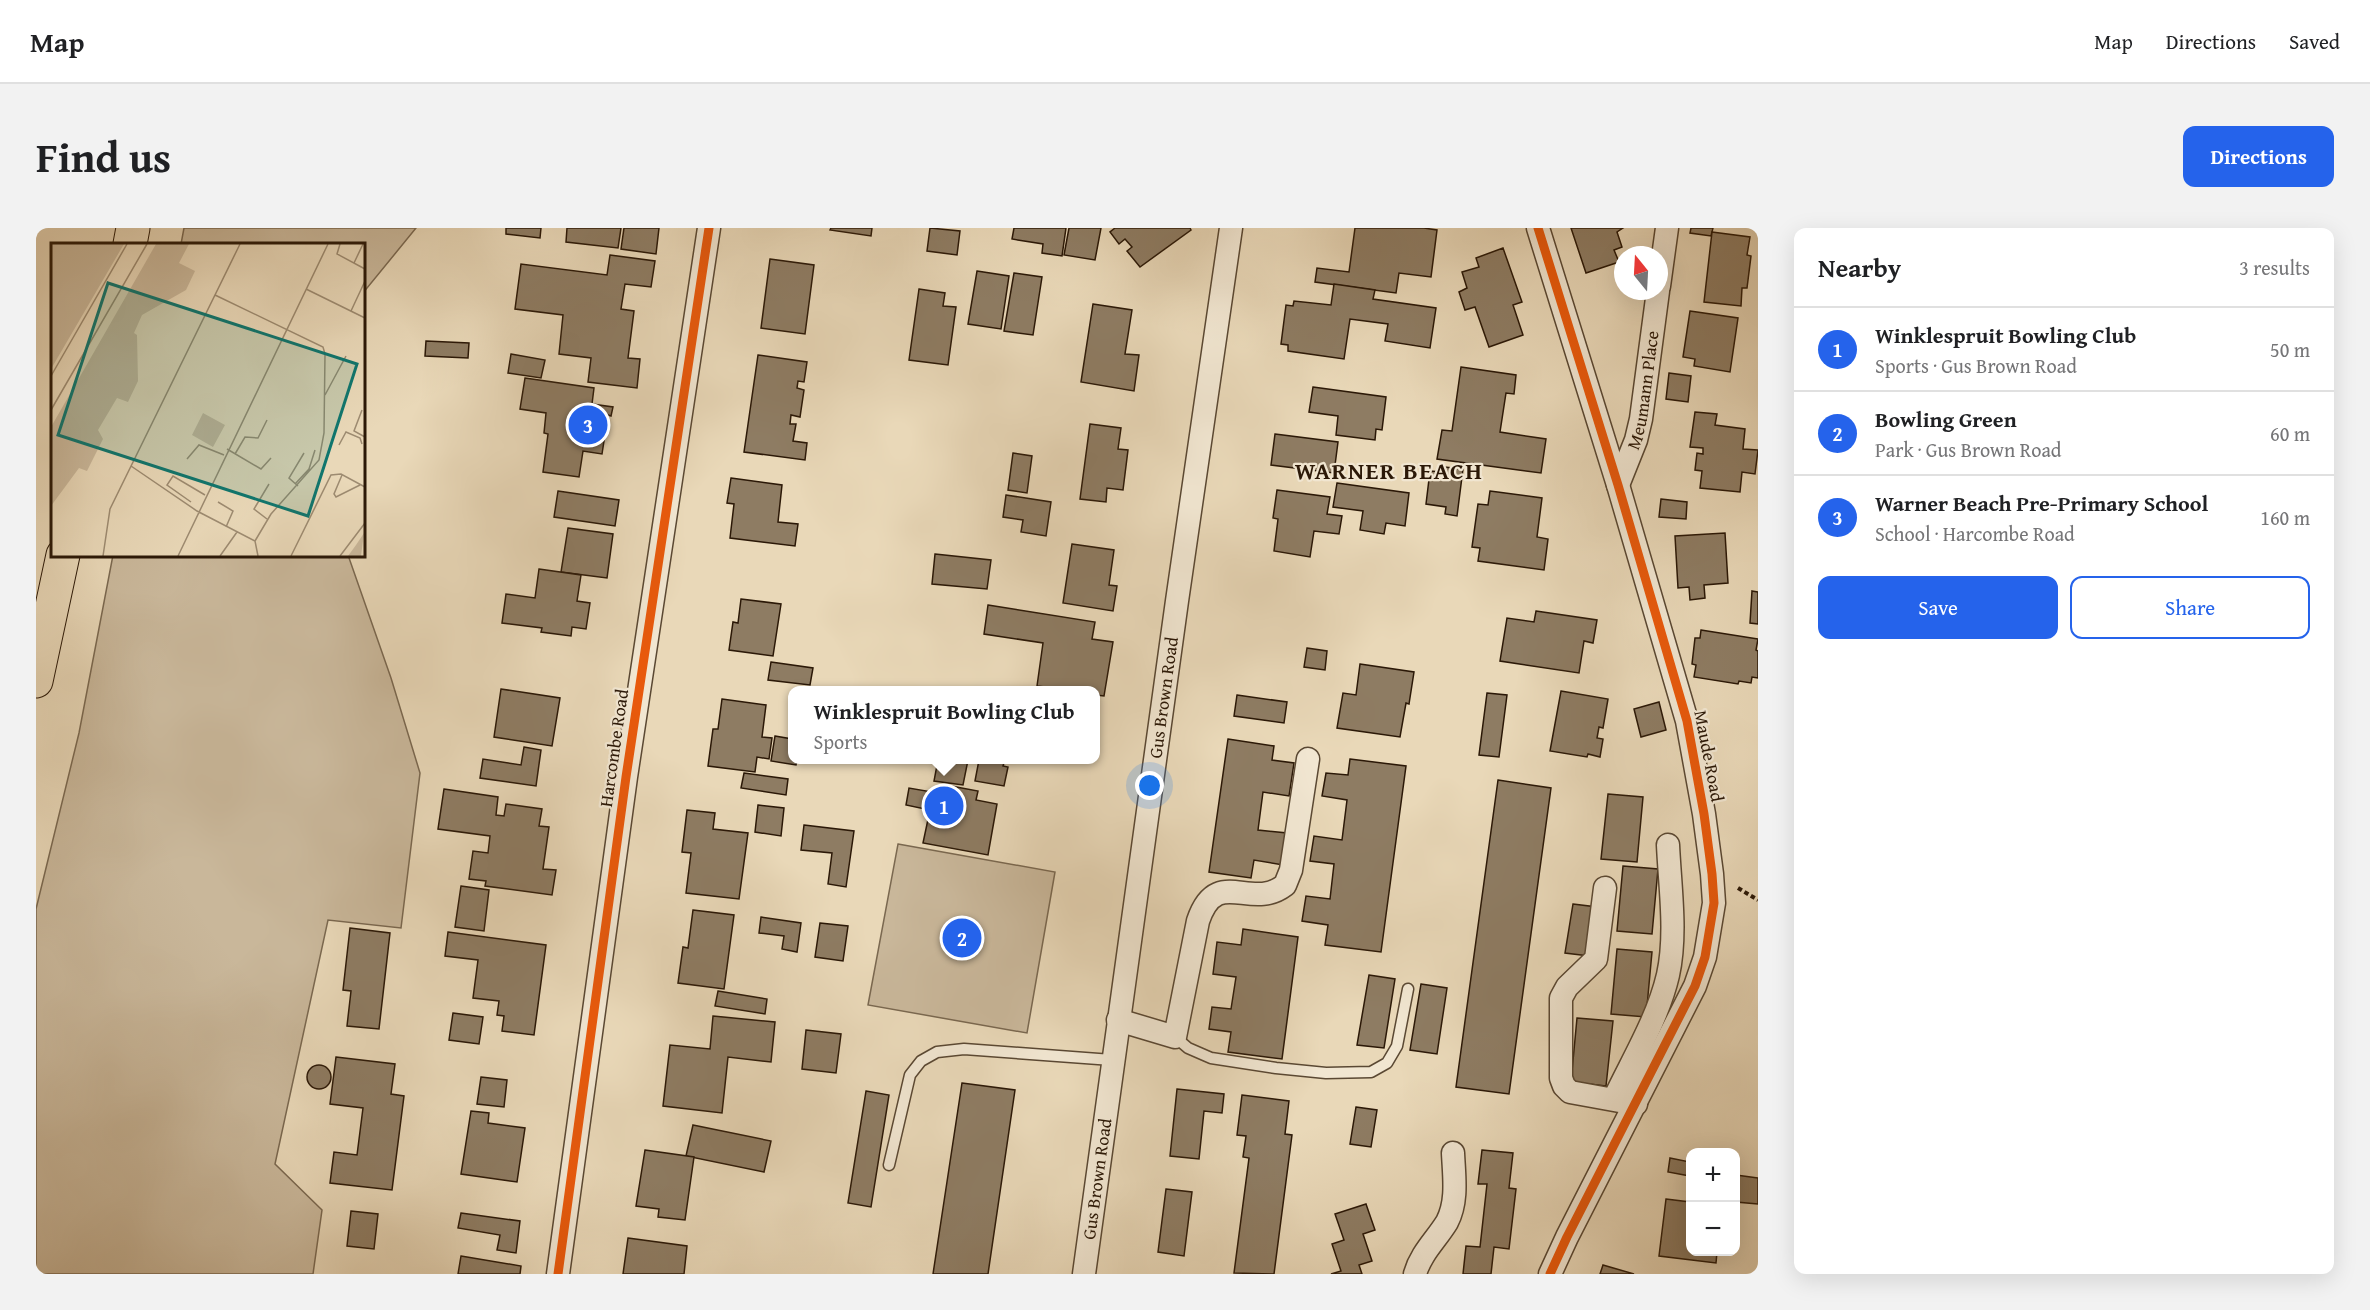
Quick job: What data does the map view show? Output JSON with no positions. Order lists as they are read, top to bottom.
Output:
{
  "streets": {
    "street": [
      "Meumann Place",
      "Gus Brown Road",
      "Harcombe Road",
      "Maude Road"
    ]
  },
  "crossings": [
    ["Meumann Place", "Maude Road"]
  ],
  "districts": ["WARNER BEACH"],
  "north": "top",
  "page": {
    "header": "Map",
    "nav": ["Map", "Directions", "Saved"],
    "title": "Find us",
    "buttons": [
      "Directions",
      ["Save", "Share"]
    ],
    "heading": ["Nearby", "3 results"],
    "list": [
      {
        "mark": "1",
        "name": "Winklespruit Bowling Club",
        "note": "Sports · Gus Brown Road",
        "value": "50 m"
      },
      {
        "mark": "2",
        "name": "Bowling Green",
        "note": "Park · Gus Brown Road",
        "value": "60 m"
      },
      {
        "mark": "3",
        "name": "Warner Beach Pre-Primary School",
        "note": "School · Harcombe Road",
        "value": "160 m"
      }
    ],
    "pins": ["3", "1", "2"],
    "popup": ["Winklespruit Bowling Club", "Sports"],
    "map_buttons": ["+", "−"]
  }
}
